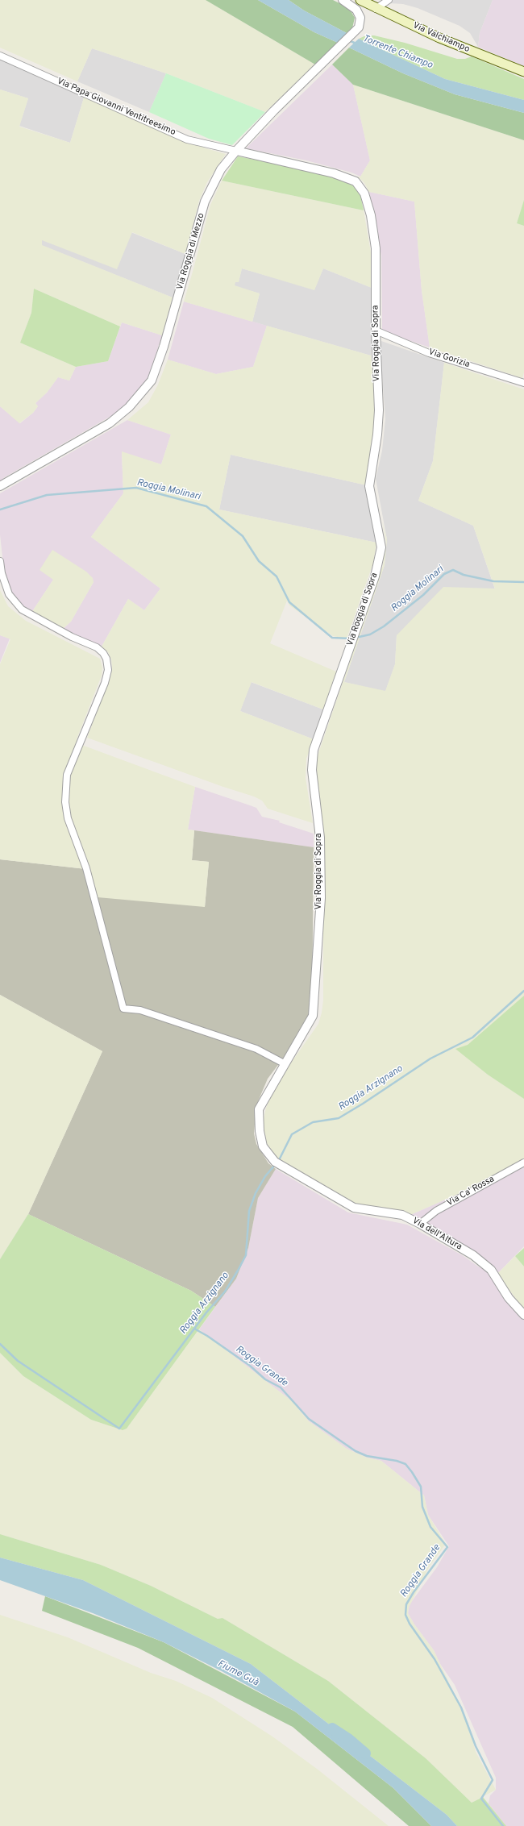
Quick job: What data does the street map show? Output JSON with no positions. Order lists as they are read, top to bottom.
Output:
{
  "streets": {
    "main road": ["Via Valchiampo"],
    "street": [
      "Via Papa Giovanni Ventitreesimo",
      "Via Roggia di Mezzo",
      "Via Roggia di Sopra",
      "Via Gorizia",
      "Via Ca' Rossa",
      "Via dell'Altura"
    ]
  },
  "crossings": [
    ["Via Papa Giovanni Ventitreesimo", "Via Roggia di Mezzo"],
    ["Via Papa Giovanni Ventitreesimo", "Via Roggia di Sopra"],
    ["Via Roggia di Mezzo", "Via Roggia di Sopra"],
    ["Via Roggia di Sopra", "Via Gorizia"],
    ["Via Roggia di Sopra", "Via dell'Altura"],
    ["Via Ca' Rossa", "Via dell'Altura"]
  ],
  "water": [
    "Torrente Chiampo",
    "Roggia Molinari",
    "Roggia Arzignano",
    "Roggia Grande",
    "Fiume Guà"
  ]
}
